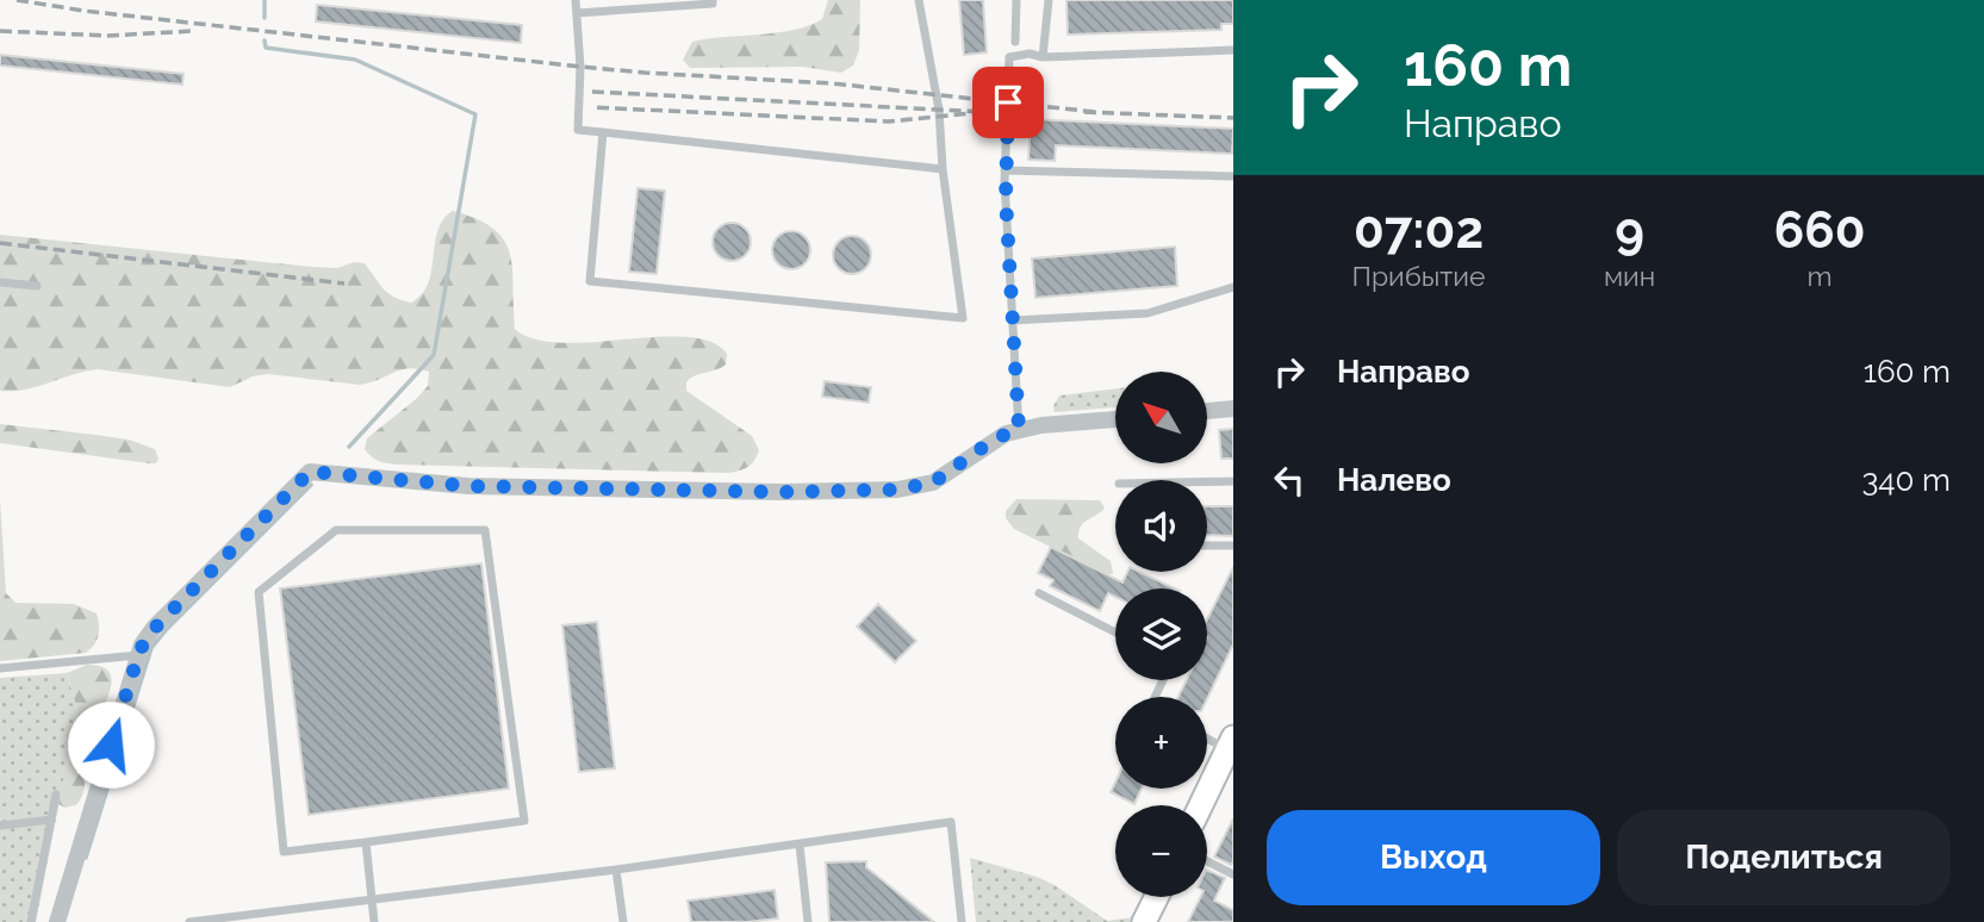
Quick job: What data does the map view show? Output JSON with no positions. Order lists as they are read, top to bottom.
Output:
{
  "north": "top left",
  "page": {
    "turn": ["160 m", "Направо"],
    "eta": [
      "07:02",
      "Прибытие",
      "9",
      "мин",
      "660",
      "m"
    ],
    "list": [
      {
        "name": "Направо",
        "value": "160 m"
      },
      {
        "name": "Налево",
        "value": "340 m"
      }
    ],
    "map_buttons": ["+", "−"],
    "buttons": ["Выход", "Поделиться"]
  }
}
